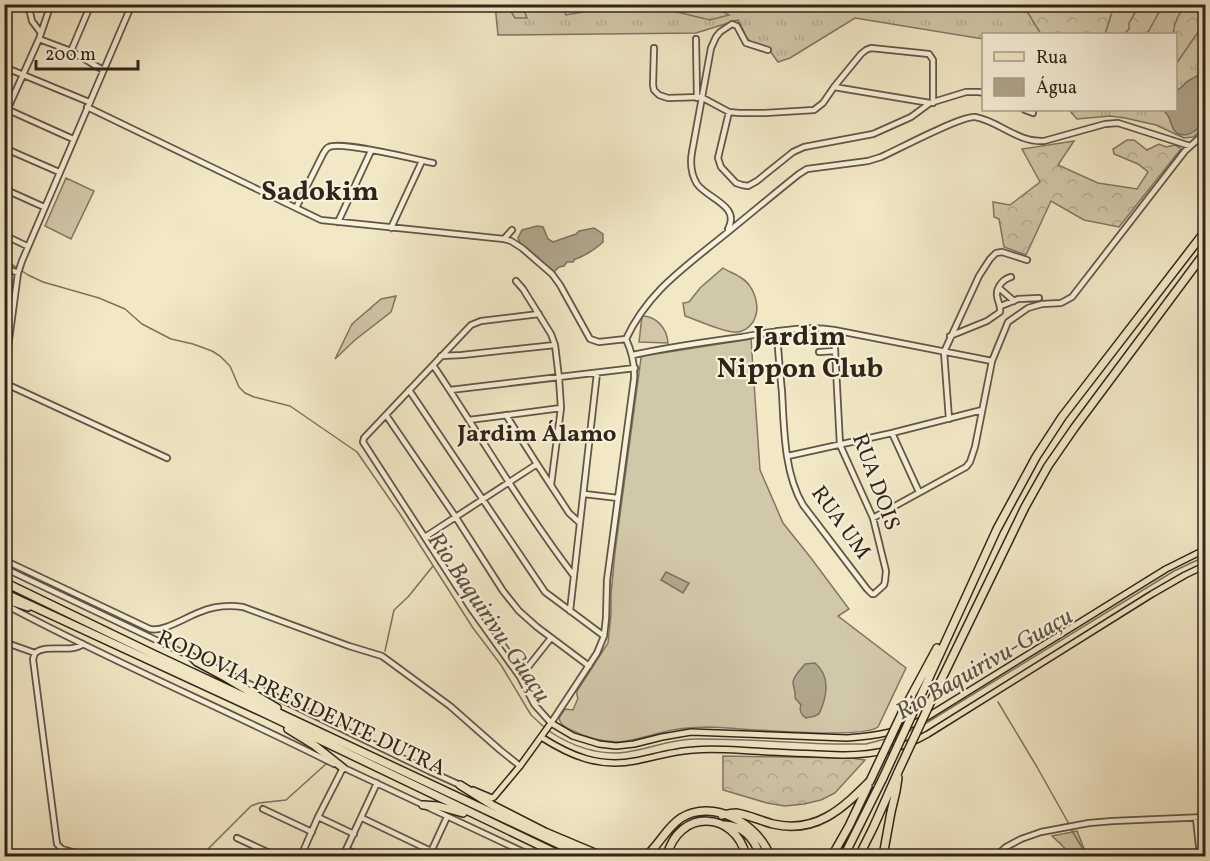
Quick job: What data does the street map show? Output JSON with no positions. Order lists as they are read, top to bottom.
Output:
{
  "streets": {
    "highway": ["RODOVIA PRESIDENTE DUTRA"],
    "street": ["RUA DOIS", "RUA UM"]
  },
  "crossings": [
    ["RUA DOIS", "RUA UM"]
  ],
  "districts": ["Sadokim", "Jardim Nippon Club", "Jardim Álamo"],
  "water": ["Rio Baquirivu-Guaçu"],
  "legend": ["Rua", "Água"],
  "scale_bar": "200 m"
}
